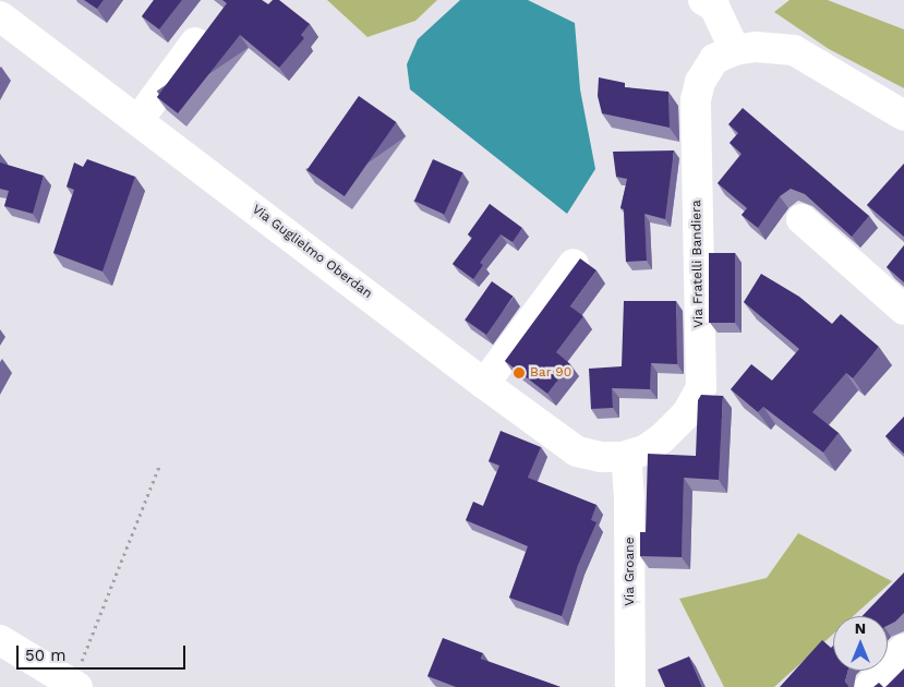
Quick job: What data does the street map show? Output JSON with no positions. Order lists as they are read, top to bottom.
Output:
{
  "streets": {
    "street": ["Via Guglielmo Oberdan", "Via Fratelli Bandiera", "Via Groane"]
  },
  "crossings": [
    ["Via Guglielmo Oberdan", "Via Fratelli Bandiera"],
    ["Via Guglielmo Oberdan", "Via Groane"],
    ["Via Fratelli Bandiera", "Via Groane"]
  ],
  "places": ["Bar 90"],
  "scale_bar": "50 m",
  "north": "top"
}
